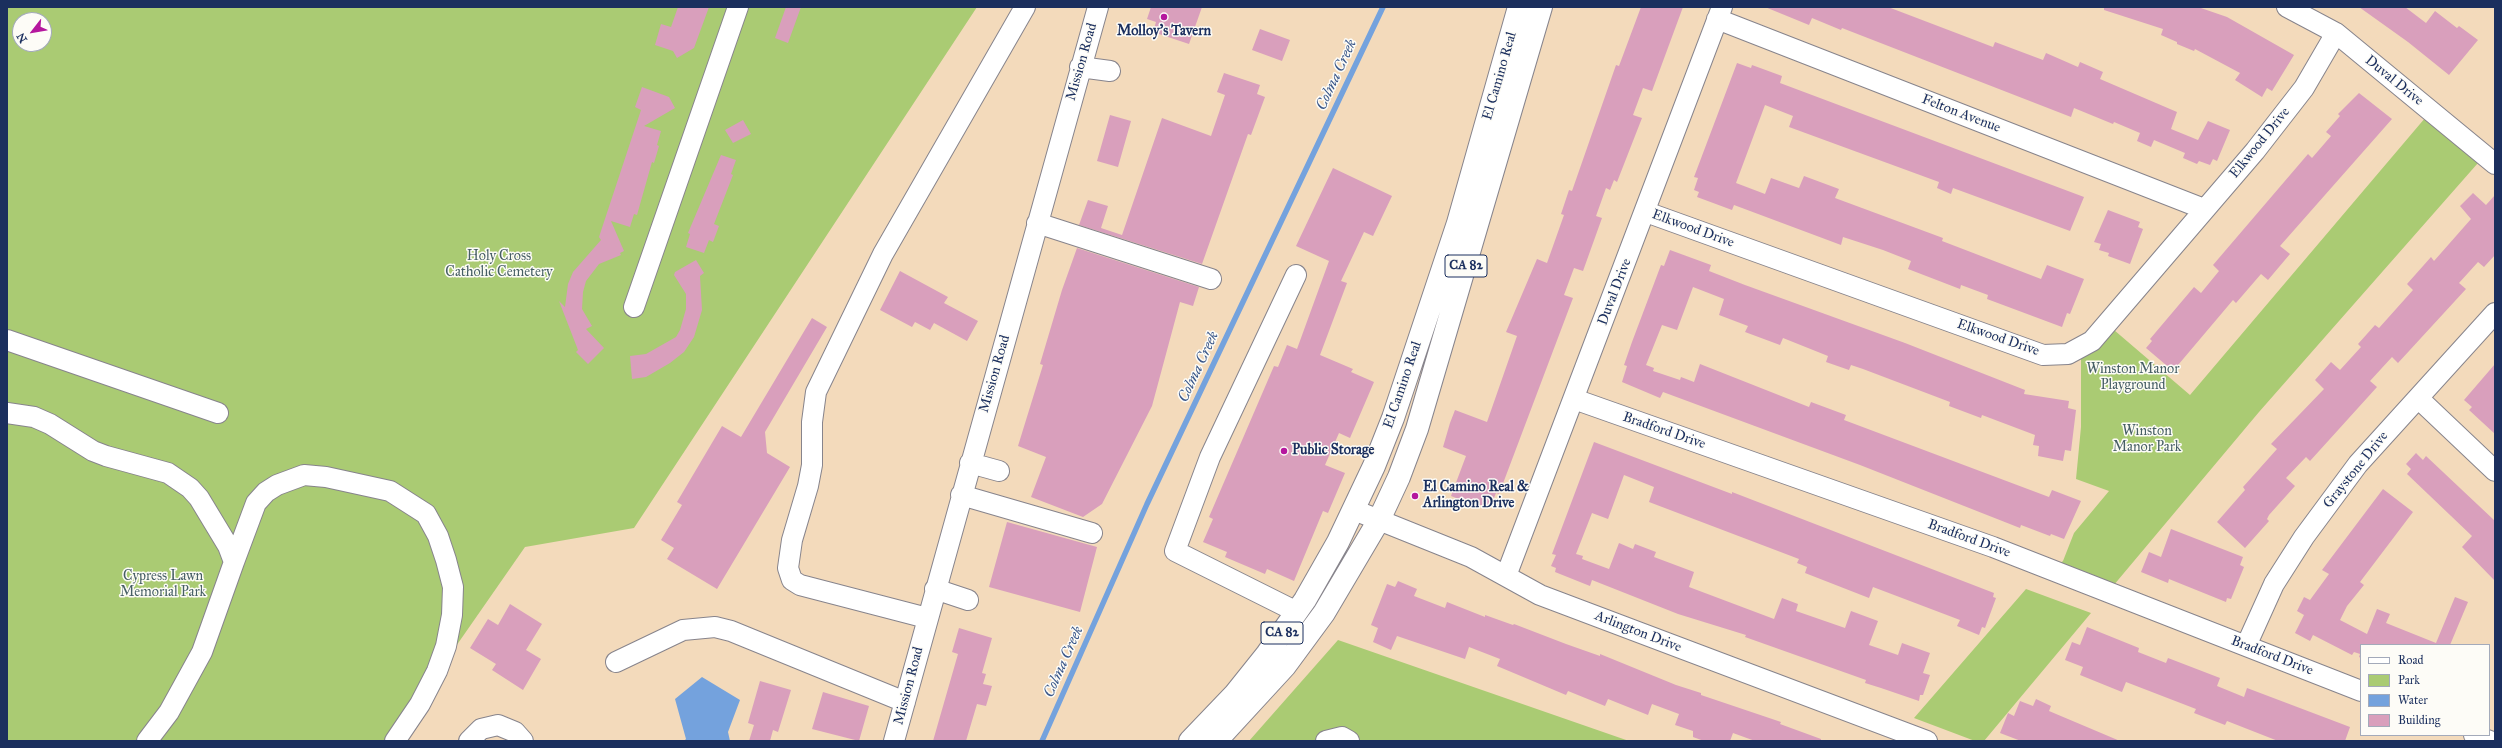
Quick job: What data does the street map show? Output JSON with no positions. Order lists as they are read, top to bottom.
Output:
{
  "streets": {
    "main road": ["El Camino Real", "CA 82"],
    "street": [
      "Mission Road",
      "Duval Drive",
      "Felton Avenue",
      "Elkwood Drive",
      "Bradford Drive",
      "Graystone Drive",
      "Arlington Drive"
    ]
  },
  "crossings": [
    ["El Camino Real", "Arlington Drive"],
    ["Duval Drive", "Felton Avenue"],
    ["Duval Drive", "Elkwood Drive"],
    ["Duval Drive", "Bradford Drive"],
    ["Duval Drive", "Arlington Drive"],
    ["Felton Avenue", "Elkwood Drive"],
    ["Bradford Drive", "Graystone Drive"]
  ],
  "water": ["Colma Creek"],
  "parks": [
    "Holy Cross Catholic Cemetery",
    "Winston Manor Playground",
    "Winston Manor Park",
    "Cypress Lawn Memorial Park"
  ],
  "places": ["Molloy's Tavern", "Public Storage", "El Camino Real & Arlington Drive"],
  "legend": [
    "Road",
    "Park",
    "Water",
    "Building"
  ],
  "north": "bottom left"
}
